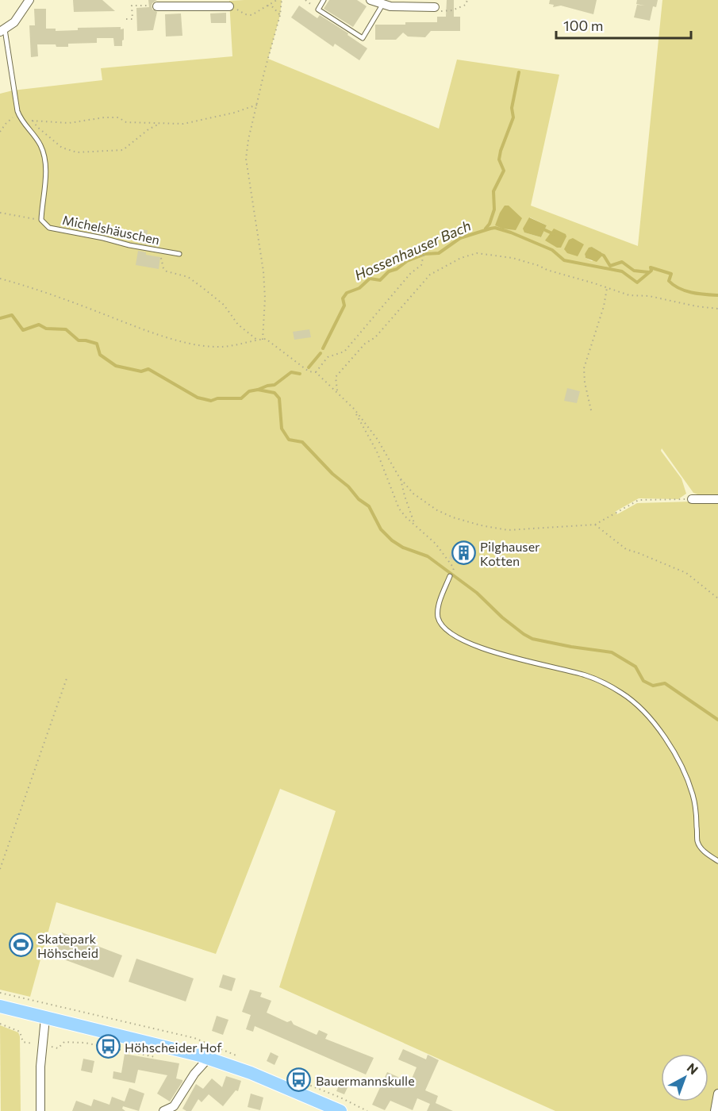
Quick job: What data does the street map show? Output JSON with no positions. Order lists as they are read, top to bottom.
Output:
{
  "streets": {
    "lane": ["Michelshäuschen"]
  },
  "water": ["Hossenhauser Bach"],
  "places": {
    "building": ["Pilghauser Kotten"],
    "sports": ["Skatepark Höhscheid"],
    "bus stop": ["Höhscheider Hof", "Bauermannskulle"]
  },
  "scale_bar": "100 m",
  "north": "top right"
}
